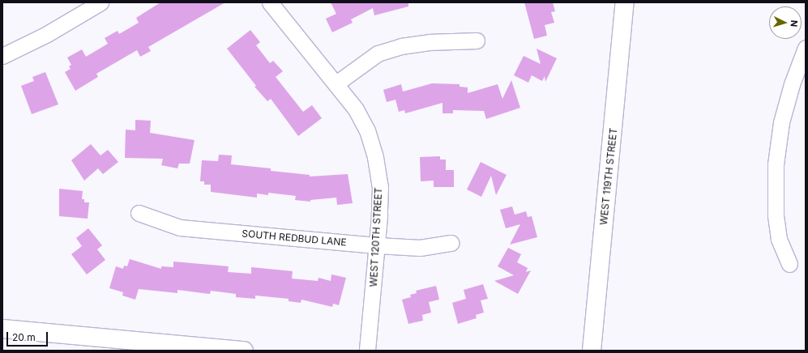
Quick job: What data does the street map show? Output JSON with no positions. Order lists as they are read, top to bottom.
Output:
{
  "streets": {
    "main road": ["WEST 119TH STREET"],
    "street": ["WEST 120TH STREET", "SOUTH REDBUD LANE"]
  },
  "crossings": [
    ["WEST 120TH STREET", "SOUTH REDBUD LANE"]
  ],
  "scale_bar": "20 m",
  "north": "right"
}
